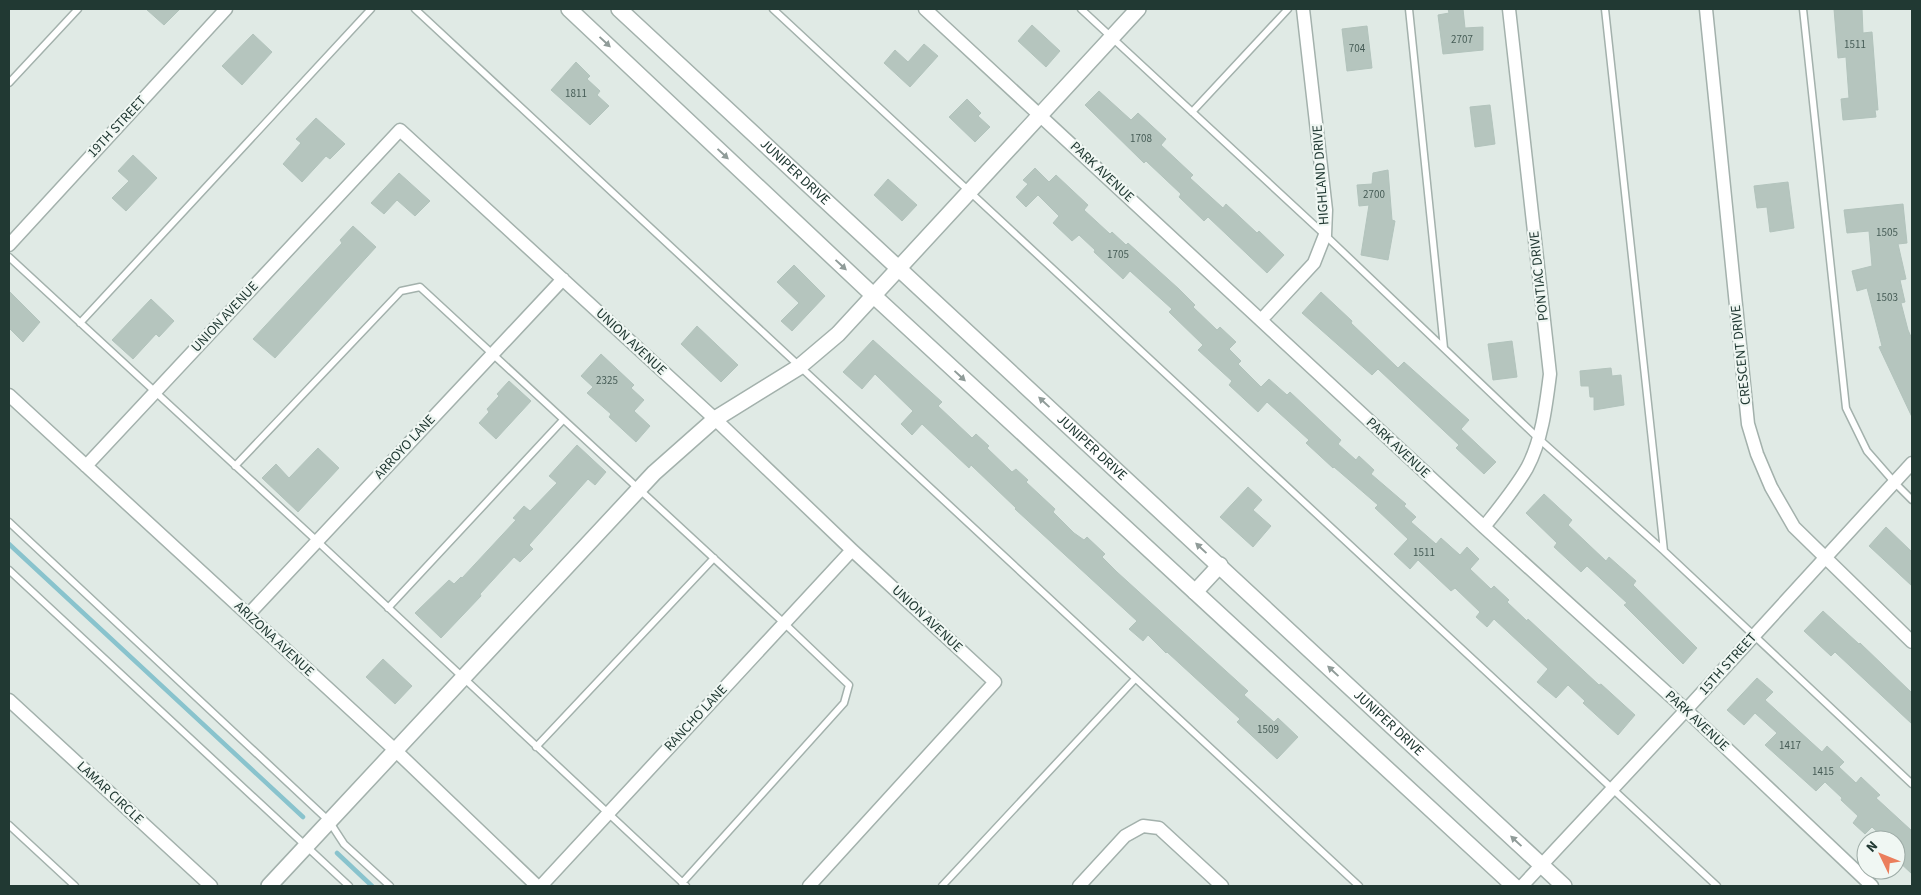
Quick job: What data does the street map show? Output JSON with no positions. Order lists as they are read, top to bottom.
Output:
{
  "streets": {
    "street": [
      "19TH STREET",
      "JUNIPER DRIVE",
      "PARK AVENUE",
      "HIGHLAND DRIVE",
      "PONTIAC DRIVE",
      "UNION AVENUE",
      "CRESCENT DRIVE",
      "ARROYO LANE",
      "ARIZONA AVENUE",
      "15TH STREET",
      "RANCHO LANE",
      "LAMAR CIRCLE"
    ]
  },
  "crossings": [
    ["JUNIPER DRIVE", "15TH STREET"],
    ["PARK AVENUE", "HIGHLAND DRIVE"],
    ["PARK AVENUE", "PONTIAC DRIVE"],
    ["PARK AVENUE", "15TH STREET"],
    ["UNION AVENUE", "ARROYO LANE"],
    ["UNION AVENUE", "ARIZONA AVENUE"],
    ["UNION AVENUE", "RANCHO LANE"],
    ["CRESCENT DRIVE", "15TH STREET"],
    ["ARROYO LANE", "ARIZONA AVENUE"],
    ["ARIZONA AVENUE", "RANCHO LANE"]
  ],
  "house_numbers": [
    "2707",
    "1511",
    "704",
    "1811",
    "1708",
    "2700",
    "1505",
    "1705",
    "1503",
    "2325",
    "1511",
    "1509",
    "1417",
    "1415"
  ],
  "north": "top left"
}
